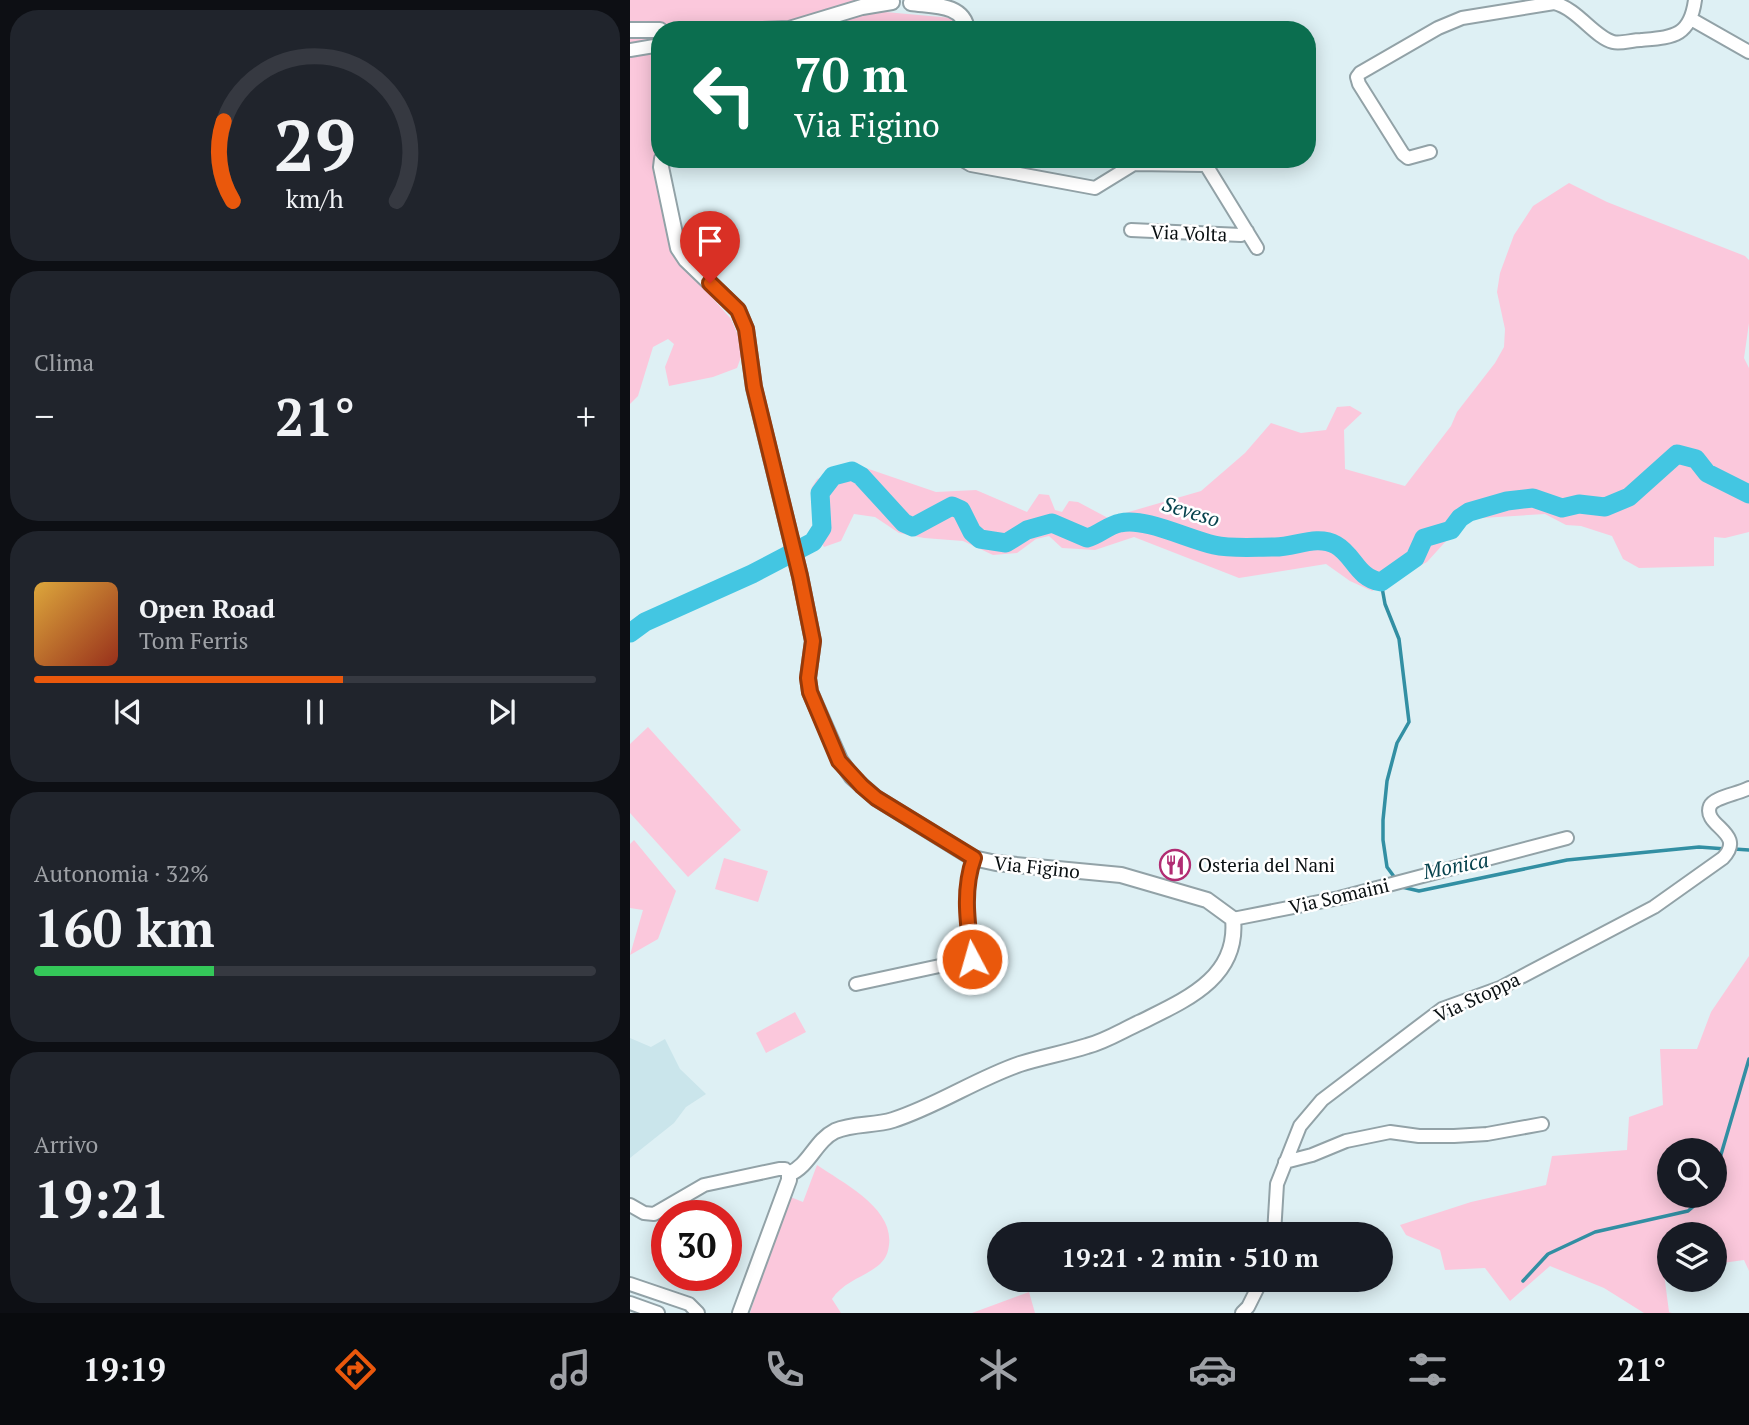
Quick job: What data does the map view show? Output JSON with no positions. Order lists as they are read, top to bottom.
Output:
{
  "streets": {
    "street": [
      "Via Volta",
      "Via Figino",
      "Via Somaini",
      "Via Stoppa"
    ]
  },
  "crossings": [
    ["Via Figino", "Via Somaini"]
  ],
  "water": ["Seveso", "Monica"],
  "places": {
    "restaurant": ["Osteria del Nani"]
  },
  "page": {
    "turn": ["70 m", "Via Figino"],
    "tile": [
      "Clima",
      ["Autonomia · 32%", "160 km"],
      ["Arrivo", "19:21"]
    ],
    "heat": ["−", "21°", "+"],
    "song": ["Open Road", "Tom Ferris"],
    "limit": "30",
    "trip": "19:21 · 2 min · 510 m",
    "tabs": ["19:19", "21°"],
    "gauge": ["29", "km/h"]
  }
}
